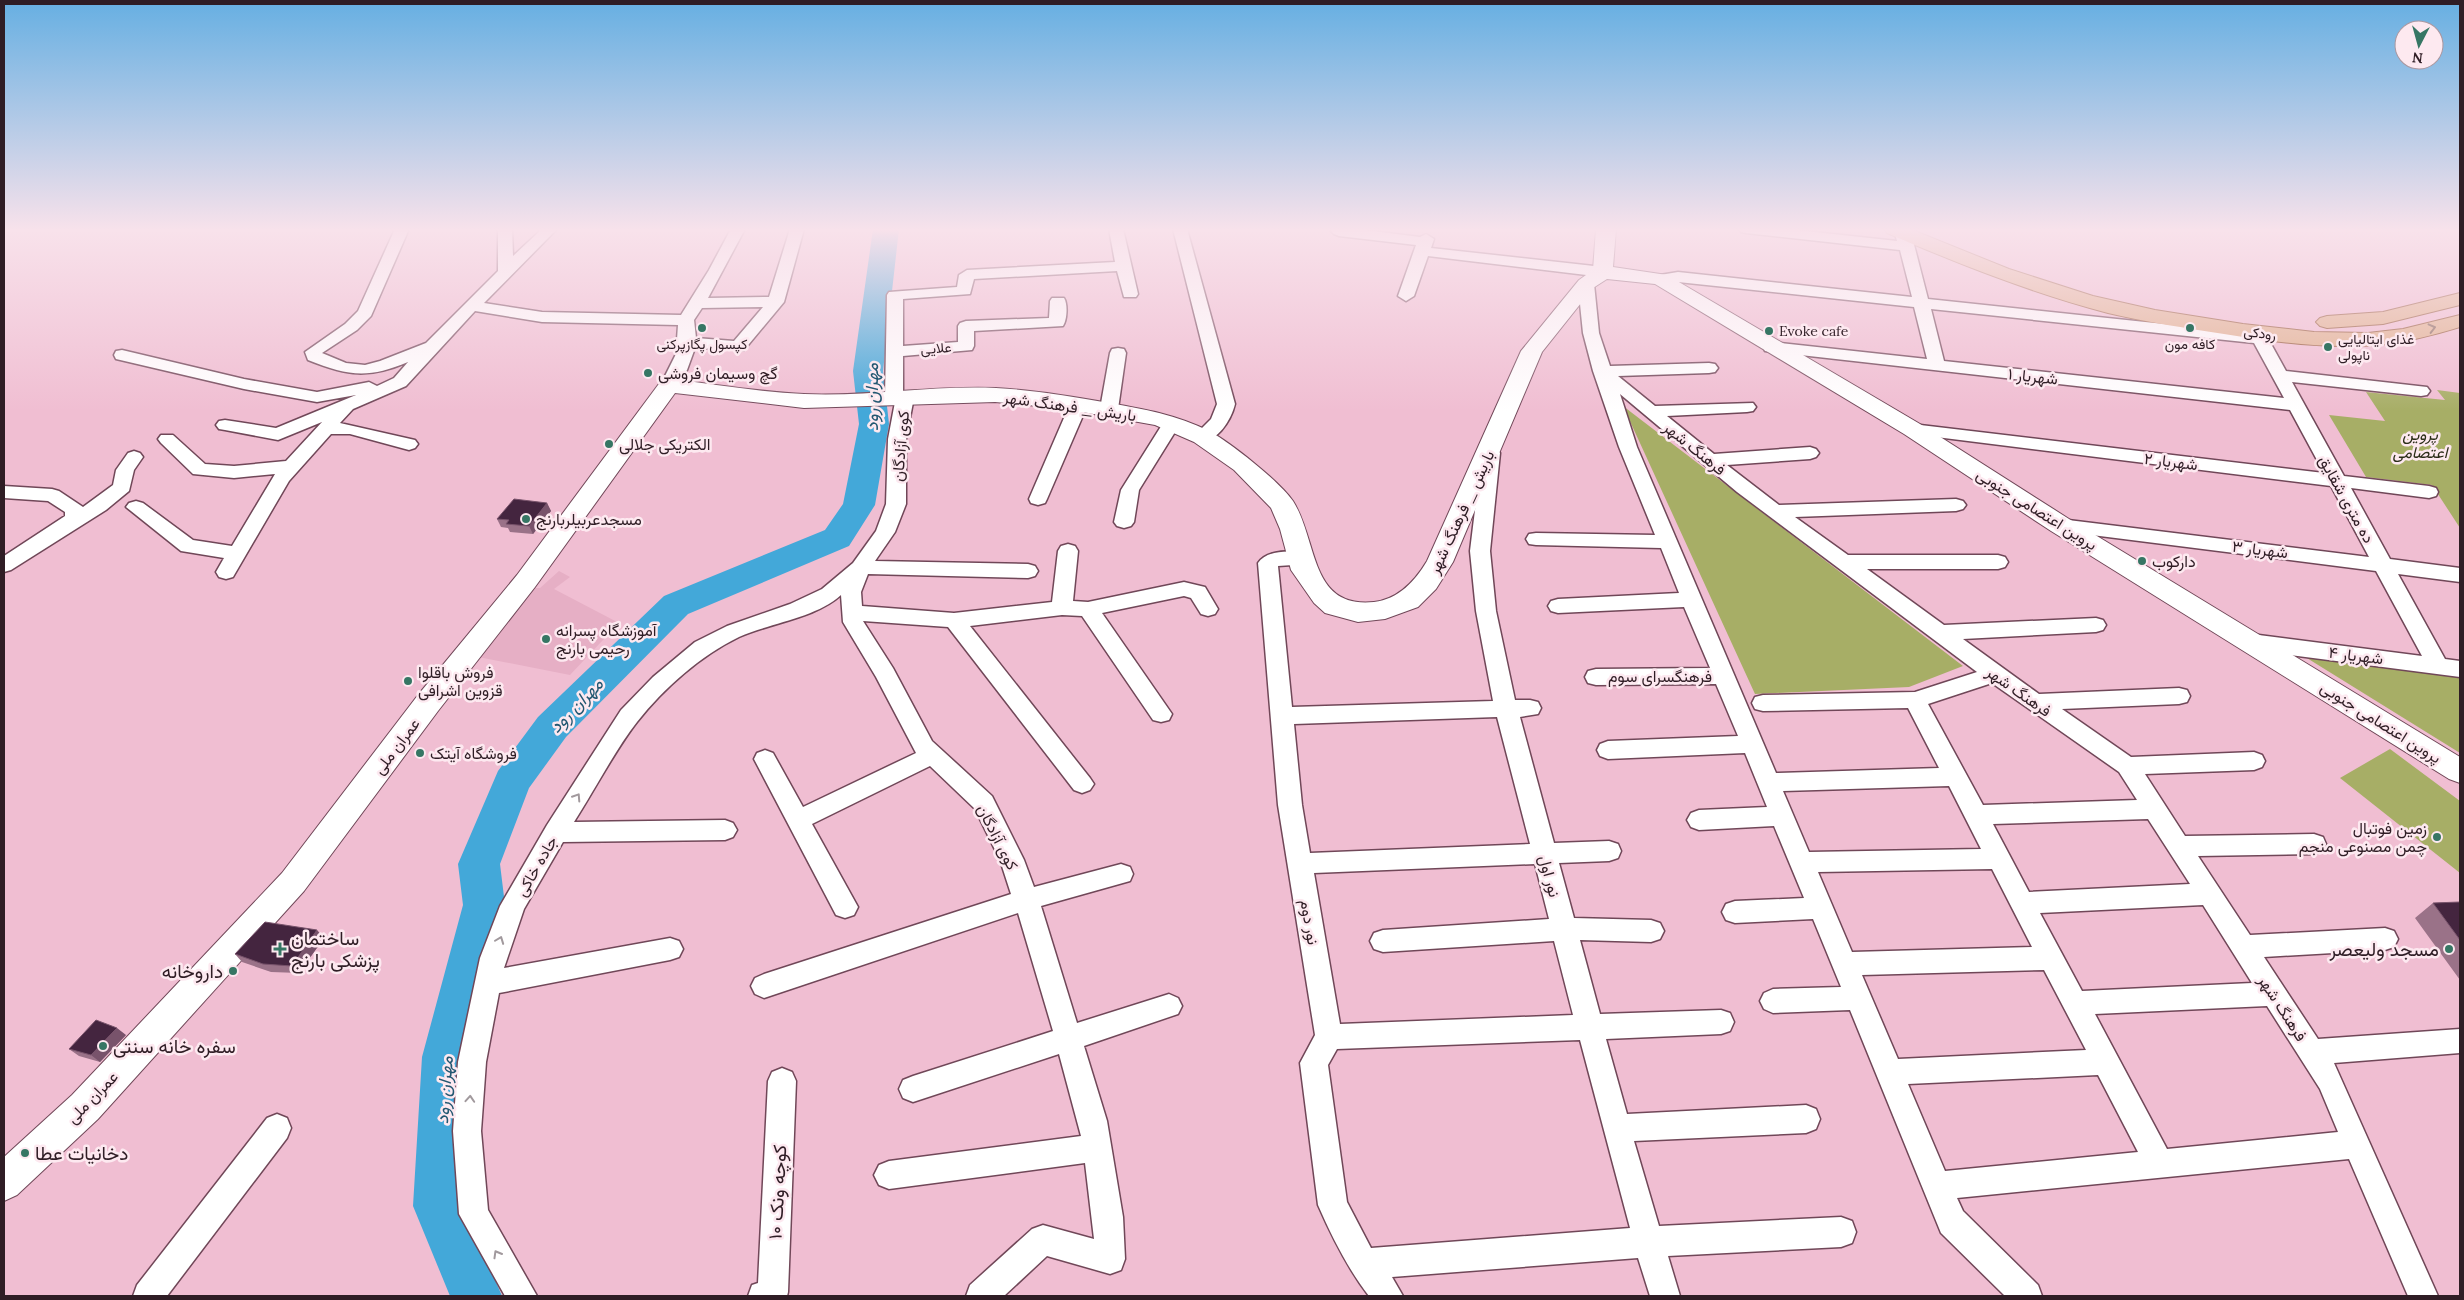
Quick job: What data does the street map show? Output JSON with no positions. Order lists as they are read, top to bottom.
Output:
{
  "streets": {
    "main road": [
      "رودکى",
      "باریش _ فرهنگ شهر",
      "پروین اعتصامی جنوبی",
      "عمران ملی"
    ],
    "street": [
      "علایی",
      "شهریار ۱",
      "کوی آزادگان",
      "فرهنگ شهر",
      "شهریار ۲",
      "ده متری شقایق",
      "شهریار ۳",
      "شهریار ۴",
      "فرهنگسرای سوم",
      "جاده خاکی",
      "نور اول",
      "نور دوم",
      "کوچه ونک ۱۰"
    ]
  },
  "crossings": [
    ["رودکى", "ده متری شقایق"],
    ["علایی", "کوی آزادگان"],
    ["شهریار ۱", "ده متری شقایق"],
    ["شهریار ۱", "پروین اعتصامی جنوبی"],
    ["باریش _ فرهنگ شهر", "کوی آزادگان"],
    ["باریش _ فرهنگ شهر", "عمران ملی"],
    ["باریش _ فرهنگ شهر", "نور اول"],
    ["باریش _ فرهنگ شهر", "نور دوم"],
    ["کوی آزادگان", "جاده خاکی"],
    ["شهریار ۲", "ده متری شقایق"],
    ["شهریار ۲", "پروین اعتصامی جنوبی"],
    ["ده متری شقایق", "شهریار ۳"],
    ["ده متری شقایق", "شهریار ۴"],
    ["پروین اعتصامی جنوبی", "شهریار ۳"],
    ["پروین اعتصامی جنوبی", "شهریار ۴"]
  ],
  "one_way": ["جاده خاکی"],
  "water": ["مهران رود"],
  "parks": ["پروین اعتصامى"],
  "places": {
    "other": [
      "کپسول پگازپرکنی",
      "کافه مون",
      "Evoke cafe",
      "غذای ایتالیایی ناپولی",
      "گچ وسیمان فروشی",
      "الکتریکی جلالی",
      "مسجدعربیلربارنج",
      "دارکوب",
      "آموزشگاه پسرانه رحیمی بارنج",
      "فروش باقلوا قزوین اشرافی",
      "فروشگاه آیتک",
      "زمین فوتبال چمن مصنوعی منجم",
      "مسجد ولیعصر",
      "داروخانه",
      "سفره خانه سنتی",
      "دخانیات عطا"
    ],
    "health": ["ساختمان پزشکی بارنج"]
  },
  "north": "bottom"
}
